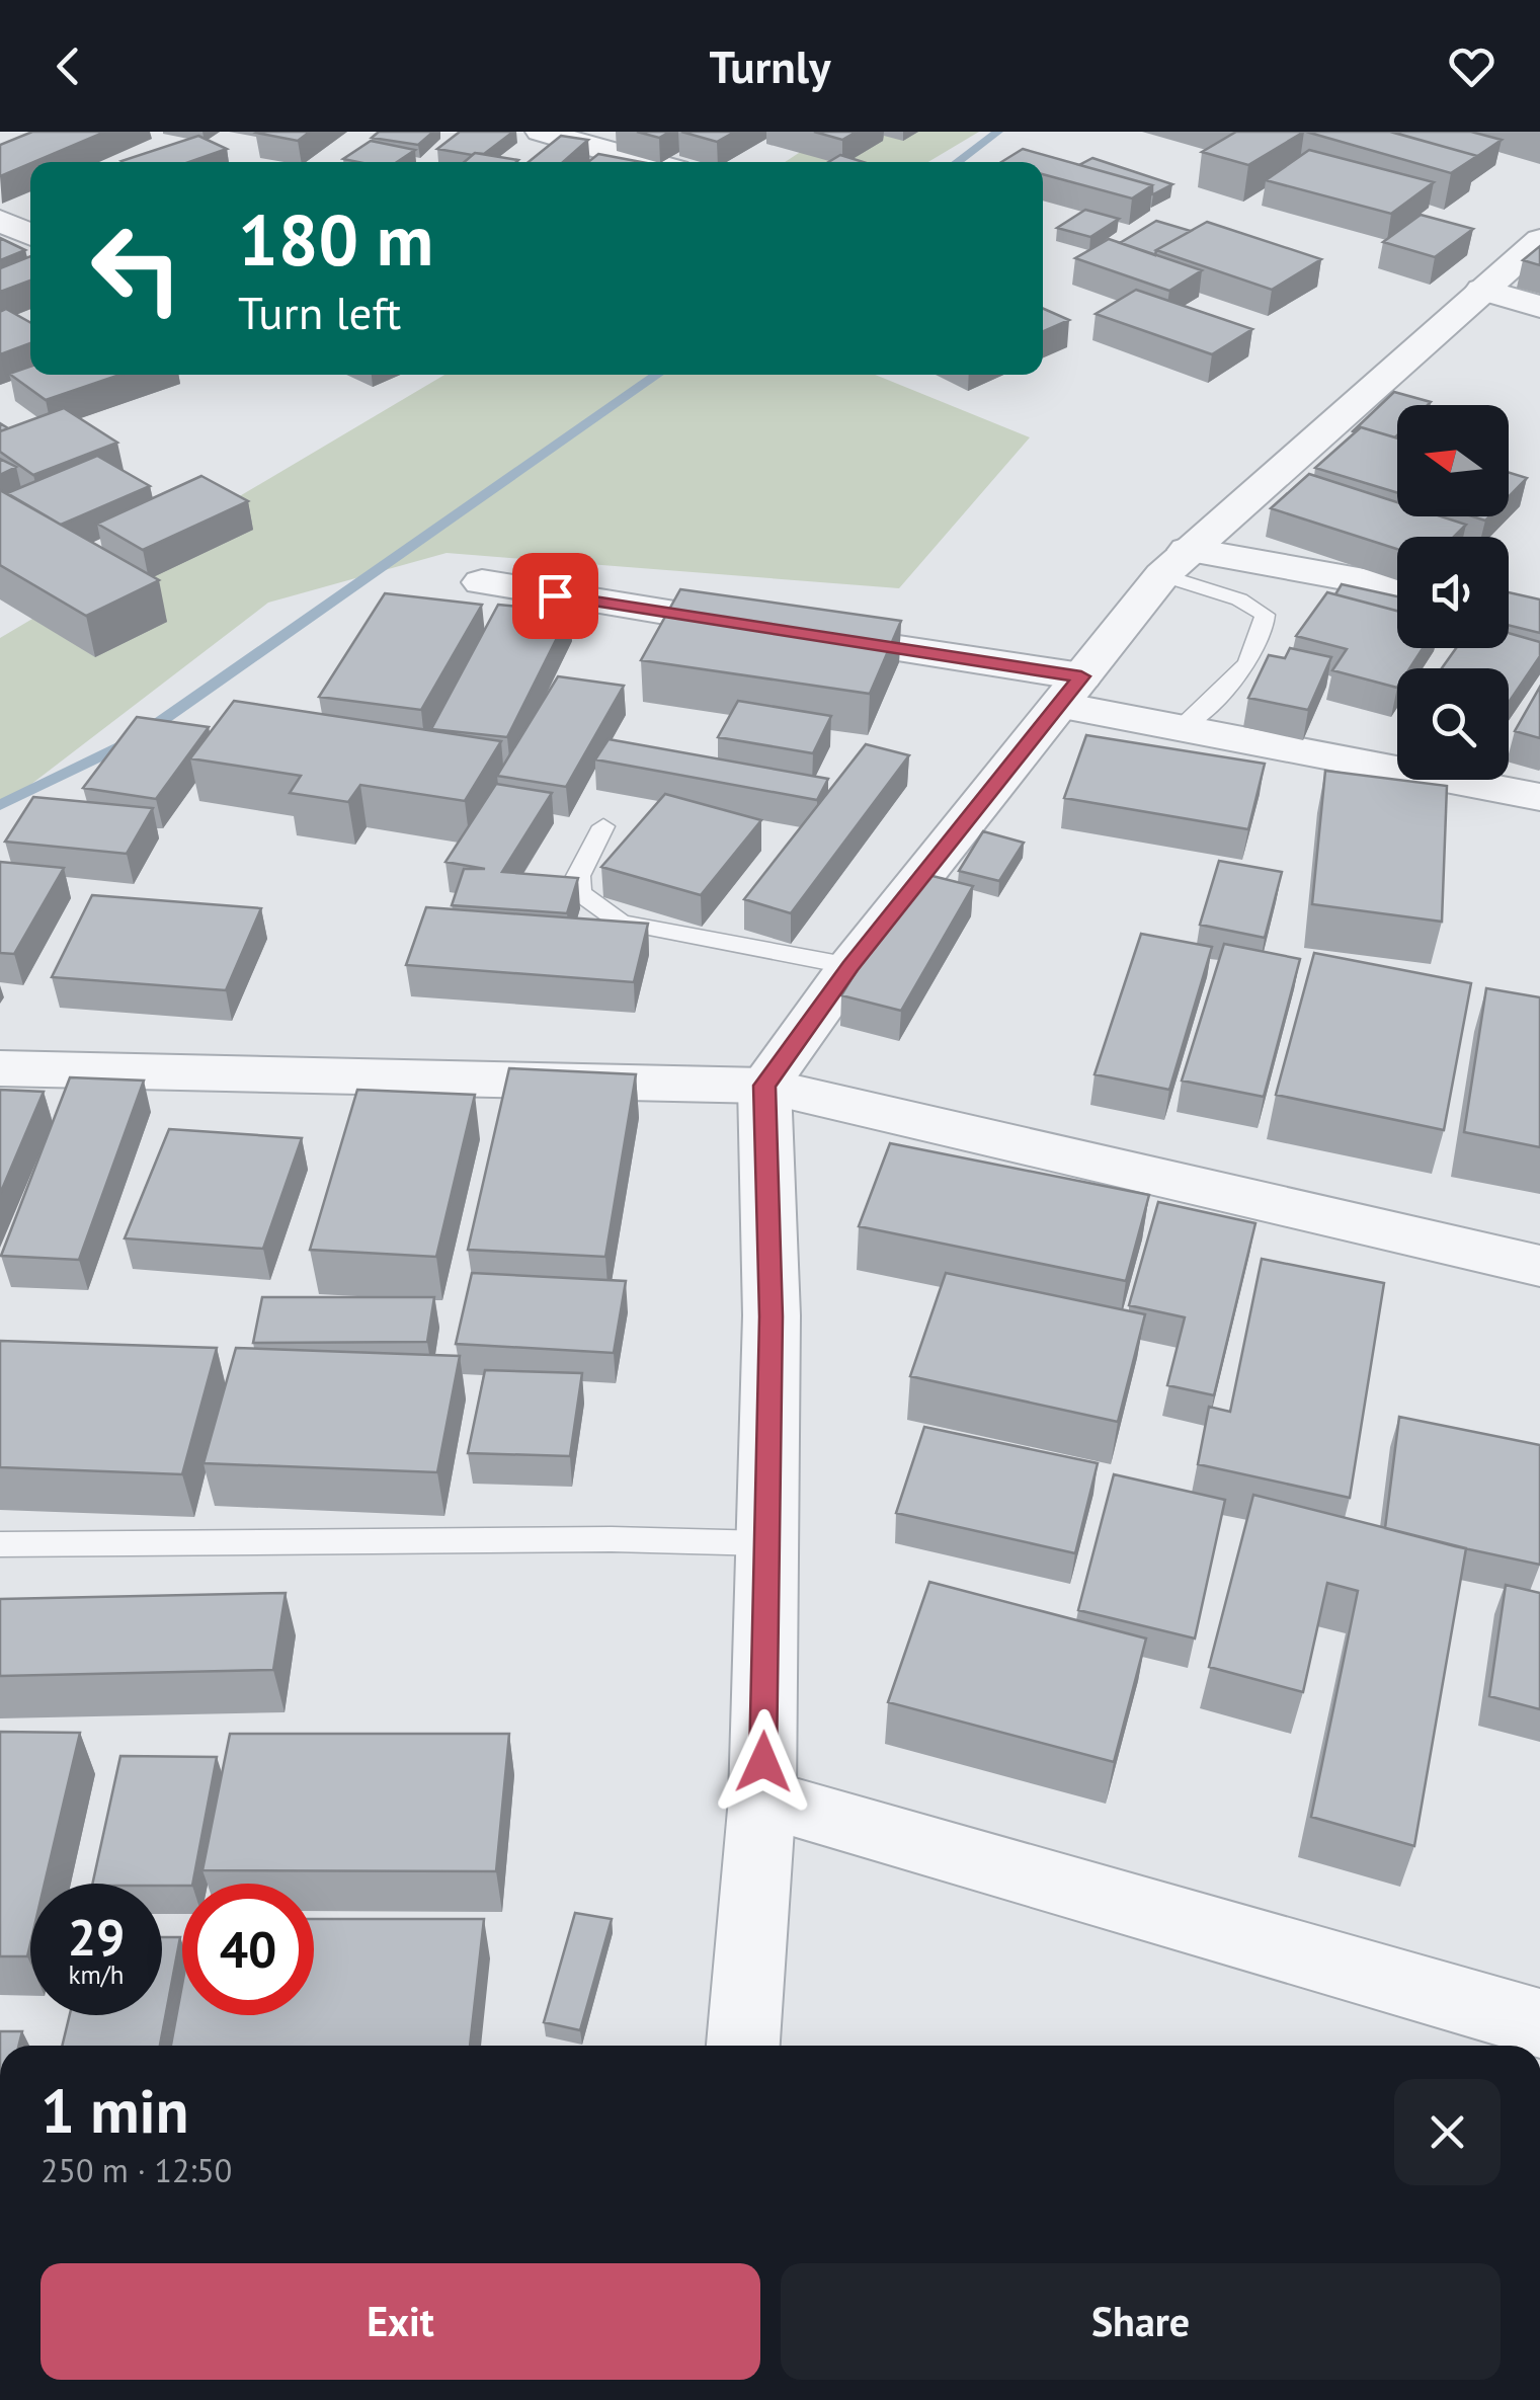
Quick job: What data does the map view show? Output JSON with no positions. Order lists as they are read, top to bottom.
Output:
{
  "north": "left",
  "page": {
    "header": "Turnly",
    "turn": ["180 m", "Turn left"],
    "speed": "29 km/h",
    "limit": "40",
    "heading": ["1 min", "250 m · 12:50"],
    "buttons": ["Exit", "Share"]
  }
}
